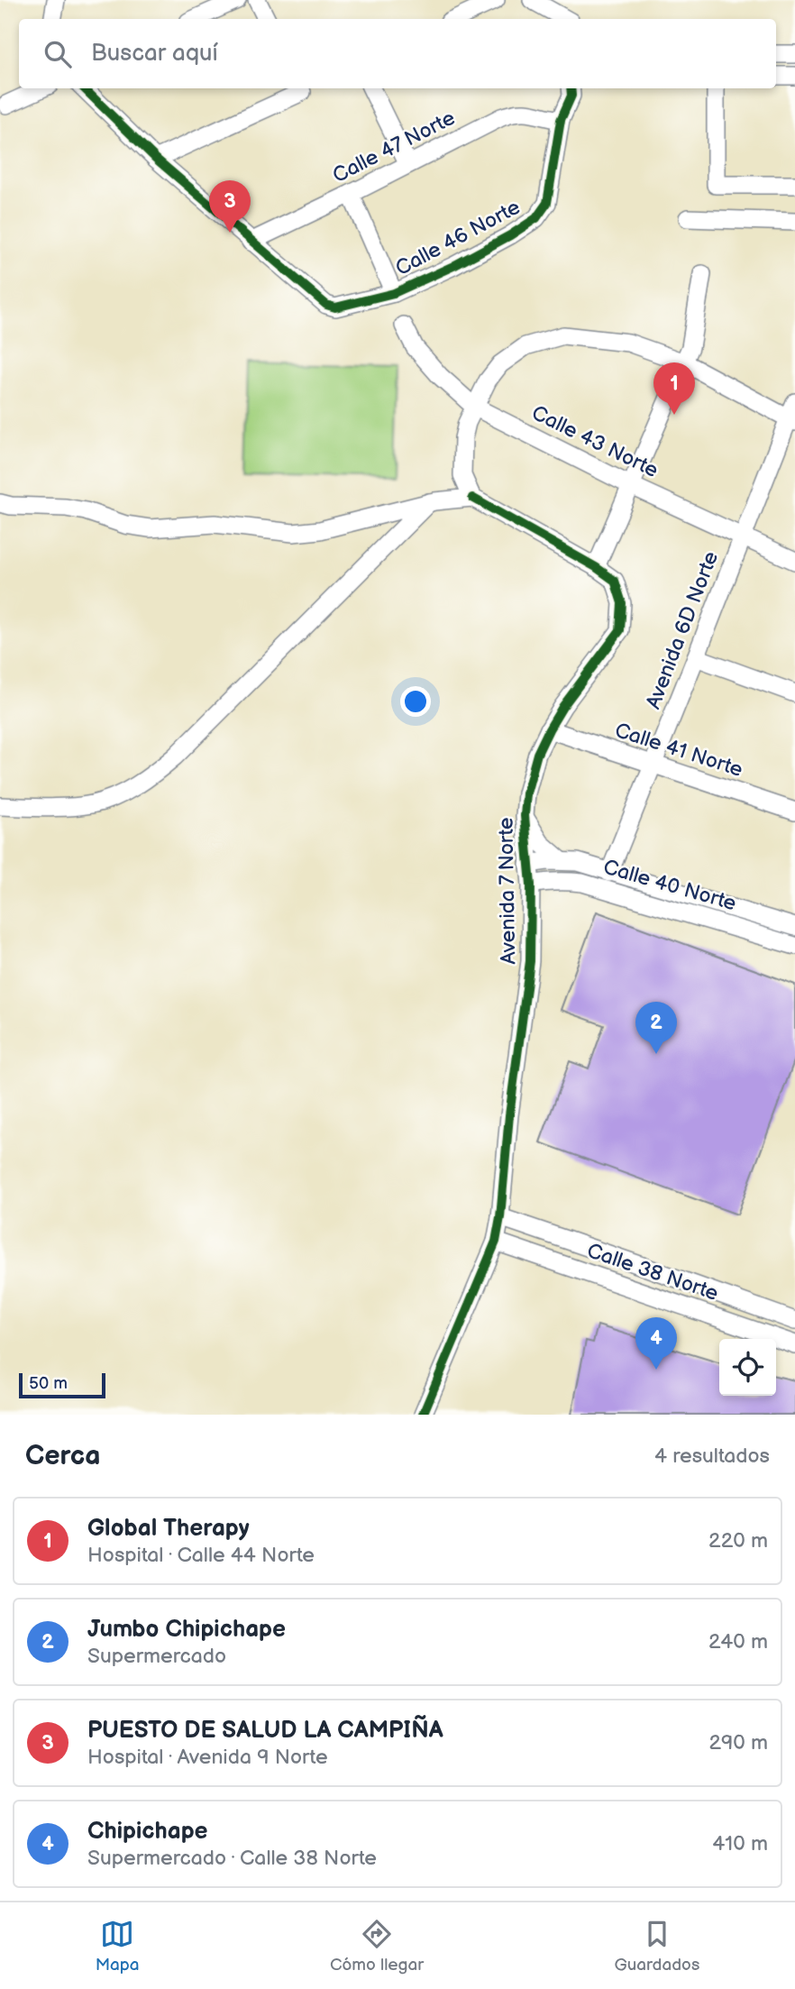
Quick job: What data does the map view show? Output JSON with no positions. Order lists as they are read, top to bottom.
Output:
{
  "streets": {
    "street": [
      "Calle 47 Norte",
      "Calle 46 Norte",
      "Calle 43 Norte",
      "Avenida 6D Norte",
      "Calle 41 Norte",
      "Calle 40 Norte",
      "Avenida 7 Norte",
      "Calle 38 Norte"
    ]
  },
  "crossings": [
    ["Calle 47 Norte", "Calle 46 Norte"],
    ["Calle 43 Norte", "Avenida 6D Norte"],
    ["Avenida 6D Norte", "Calle 41 Norte"],
    ["Avenida 6D Norte", "Calle 40 Norte"],
    ["Calle 41 Norte", "Avenida 7 Norte"],
    ["Calle 40 Norte", "Avenida 7 Norte"],
    ["Avenida 7 Norte", "Calle 38 Norte"]
  ],
  "scale_bar": "50 m",
  "page": {
    "search": "Buscar aquí",
    "pins": [
      "3",
      "1",
      "2",
      "4"
    ],
    "scale": "50 m",
    "heading": ["Cerca", "4 resultados"],
    "list": [
      {
        "mark": "1",
        "name": "Global Therapy",
        "note": "Hospital · Calle 44 Norte",
        "value": "220 m"
      },
      {
        "mark": "2",
        "name": "Jumbo Chipichape",
        "note": "Supermercado",
        "value": "240 m"
      },
      {
        "mark": "3",
        "name": "PUESTO DE SALUD LA CAMPIÑA",
        "note": "Hospital · Avenida 9 Norte",
        "value": "290 m"
      },
      {
        "mark": "4",
        "name": "Chipichape",
        "note": "Supermercado · Calle 38 Norte",
        "value": "410 m"
      }
    ],
    "nav": ["Mapa", "Cómo llegar", "Guardados"]
  }
}
